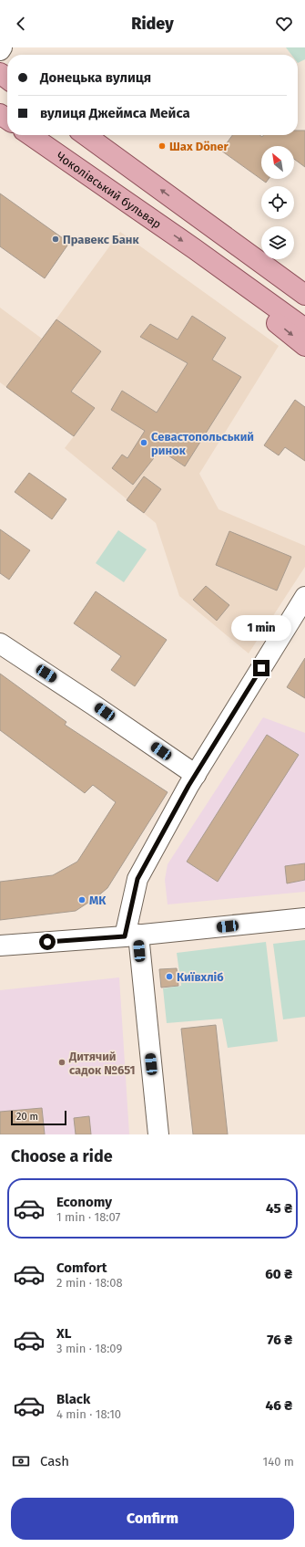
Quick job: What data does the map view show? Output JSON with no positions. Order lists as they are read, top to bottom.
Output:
{
  "streets": {
    "main road": ["Чоколівський бульвар"]
  },
  "places": [
    "Шах Döner",
    "Правекс Банк",
    "Севастопольський ринок",
    "МК",
    "Київхліб",
    "Дитячий садок №651"
  ],
  "scale_bar": "20 m",
  "north": "top left",
  "page": {
    "header": "Ridey",
    "banner": ["Донецька вулиця", "вулиця Джеймса Мейса"],
    "bubble": "1 min",
    "scale": "20 m",
    "heading": "Choose a ride",
    "list": [
      {
        "name": "Economy",
        "note": "1 min · 18:07",
        "value": "45 ₴"
      },
      {
        "name": "Comfort",
        "note": "2 min · 18:08",
        "value": "60 ₴"
      },
      {
        "name": "XL",
        "note": "3 min · 18:09",
        "value": "76 ₴"
      },
      {
        "name": "Black",
        "note": "4 min · 18:10",
        "value": "46 ₴"
      }
    ],
    "pay": ["Cash", "140 m"],
    "buttons": "Confirm"
  }
}
